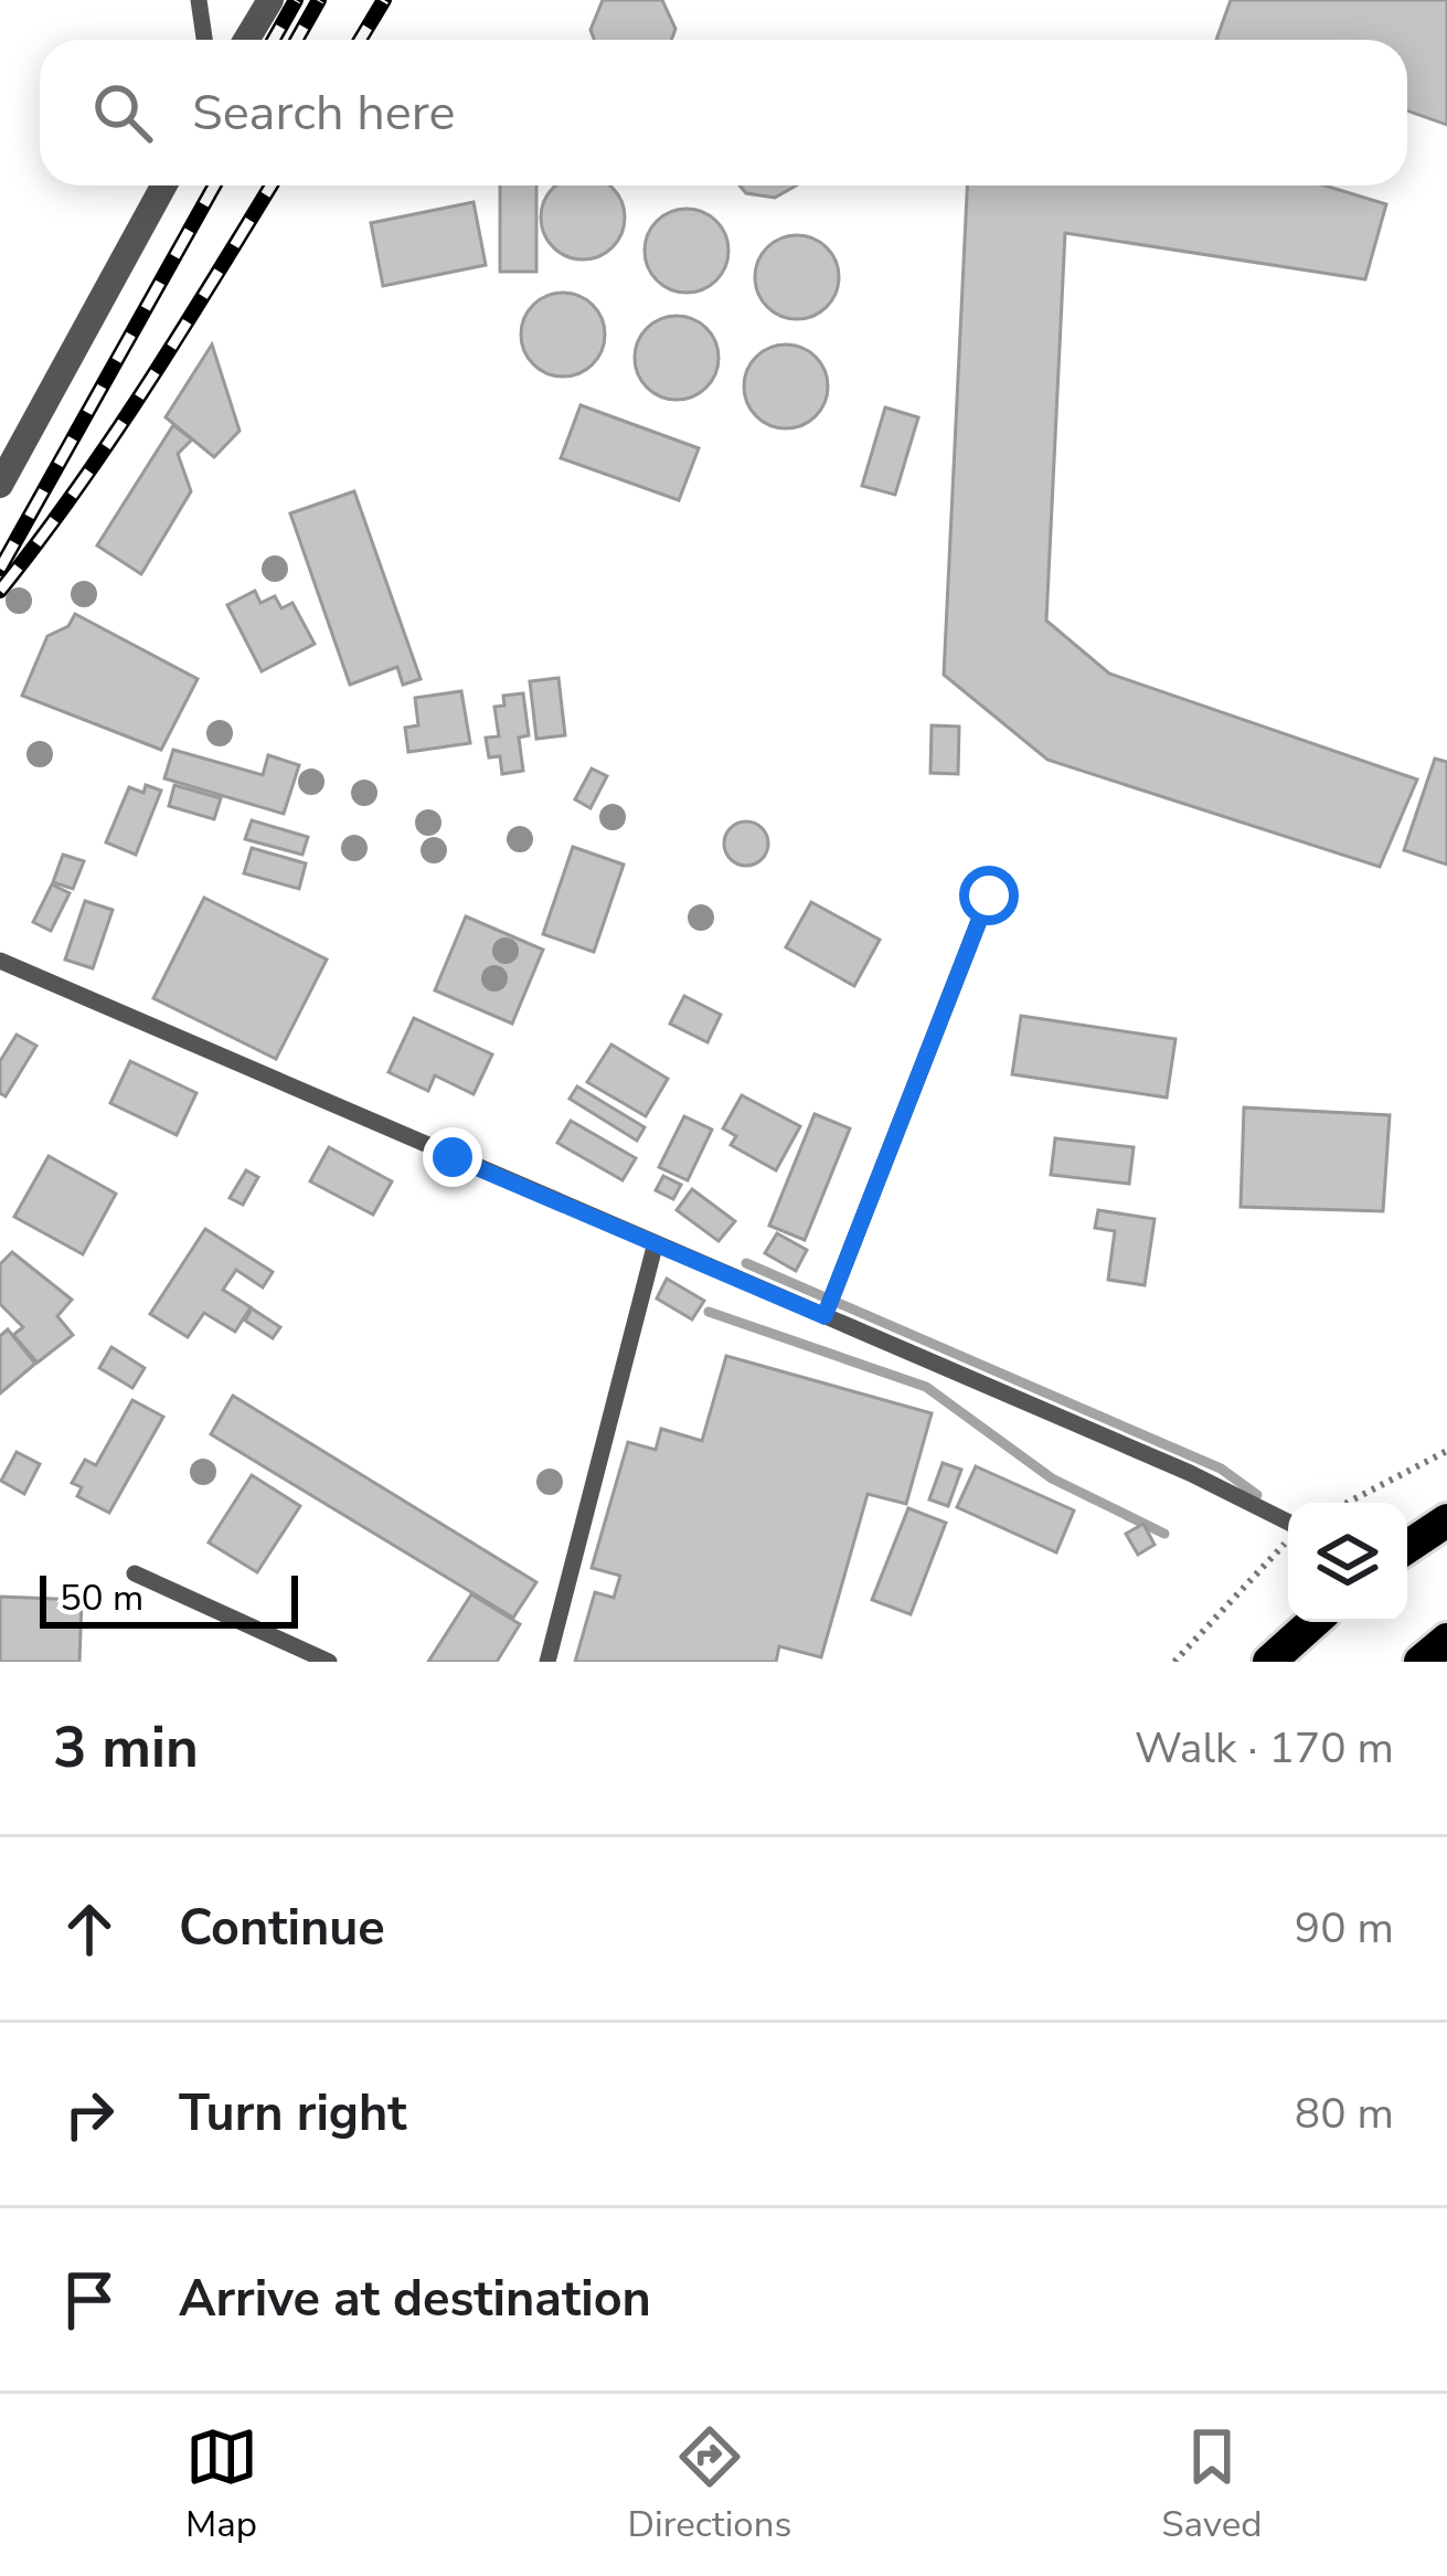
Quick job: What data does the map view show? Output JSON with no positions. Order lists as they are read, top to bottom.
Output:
{
  "scale_bar": "50 m",
  "page": {
    "search": "Search here",
    "scale": "50 m",
    "heading": ["3 min", "Walk · 170 m"],
    "list": [
      ["Continue", "90 m"],
      ["Turn right", "80 m"],
      "Arrive at destination"
    ],
    "nav": ["Map", "Directions", "Saved"]
  }
}
